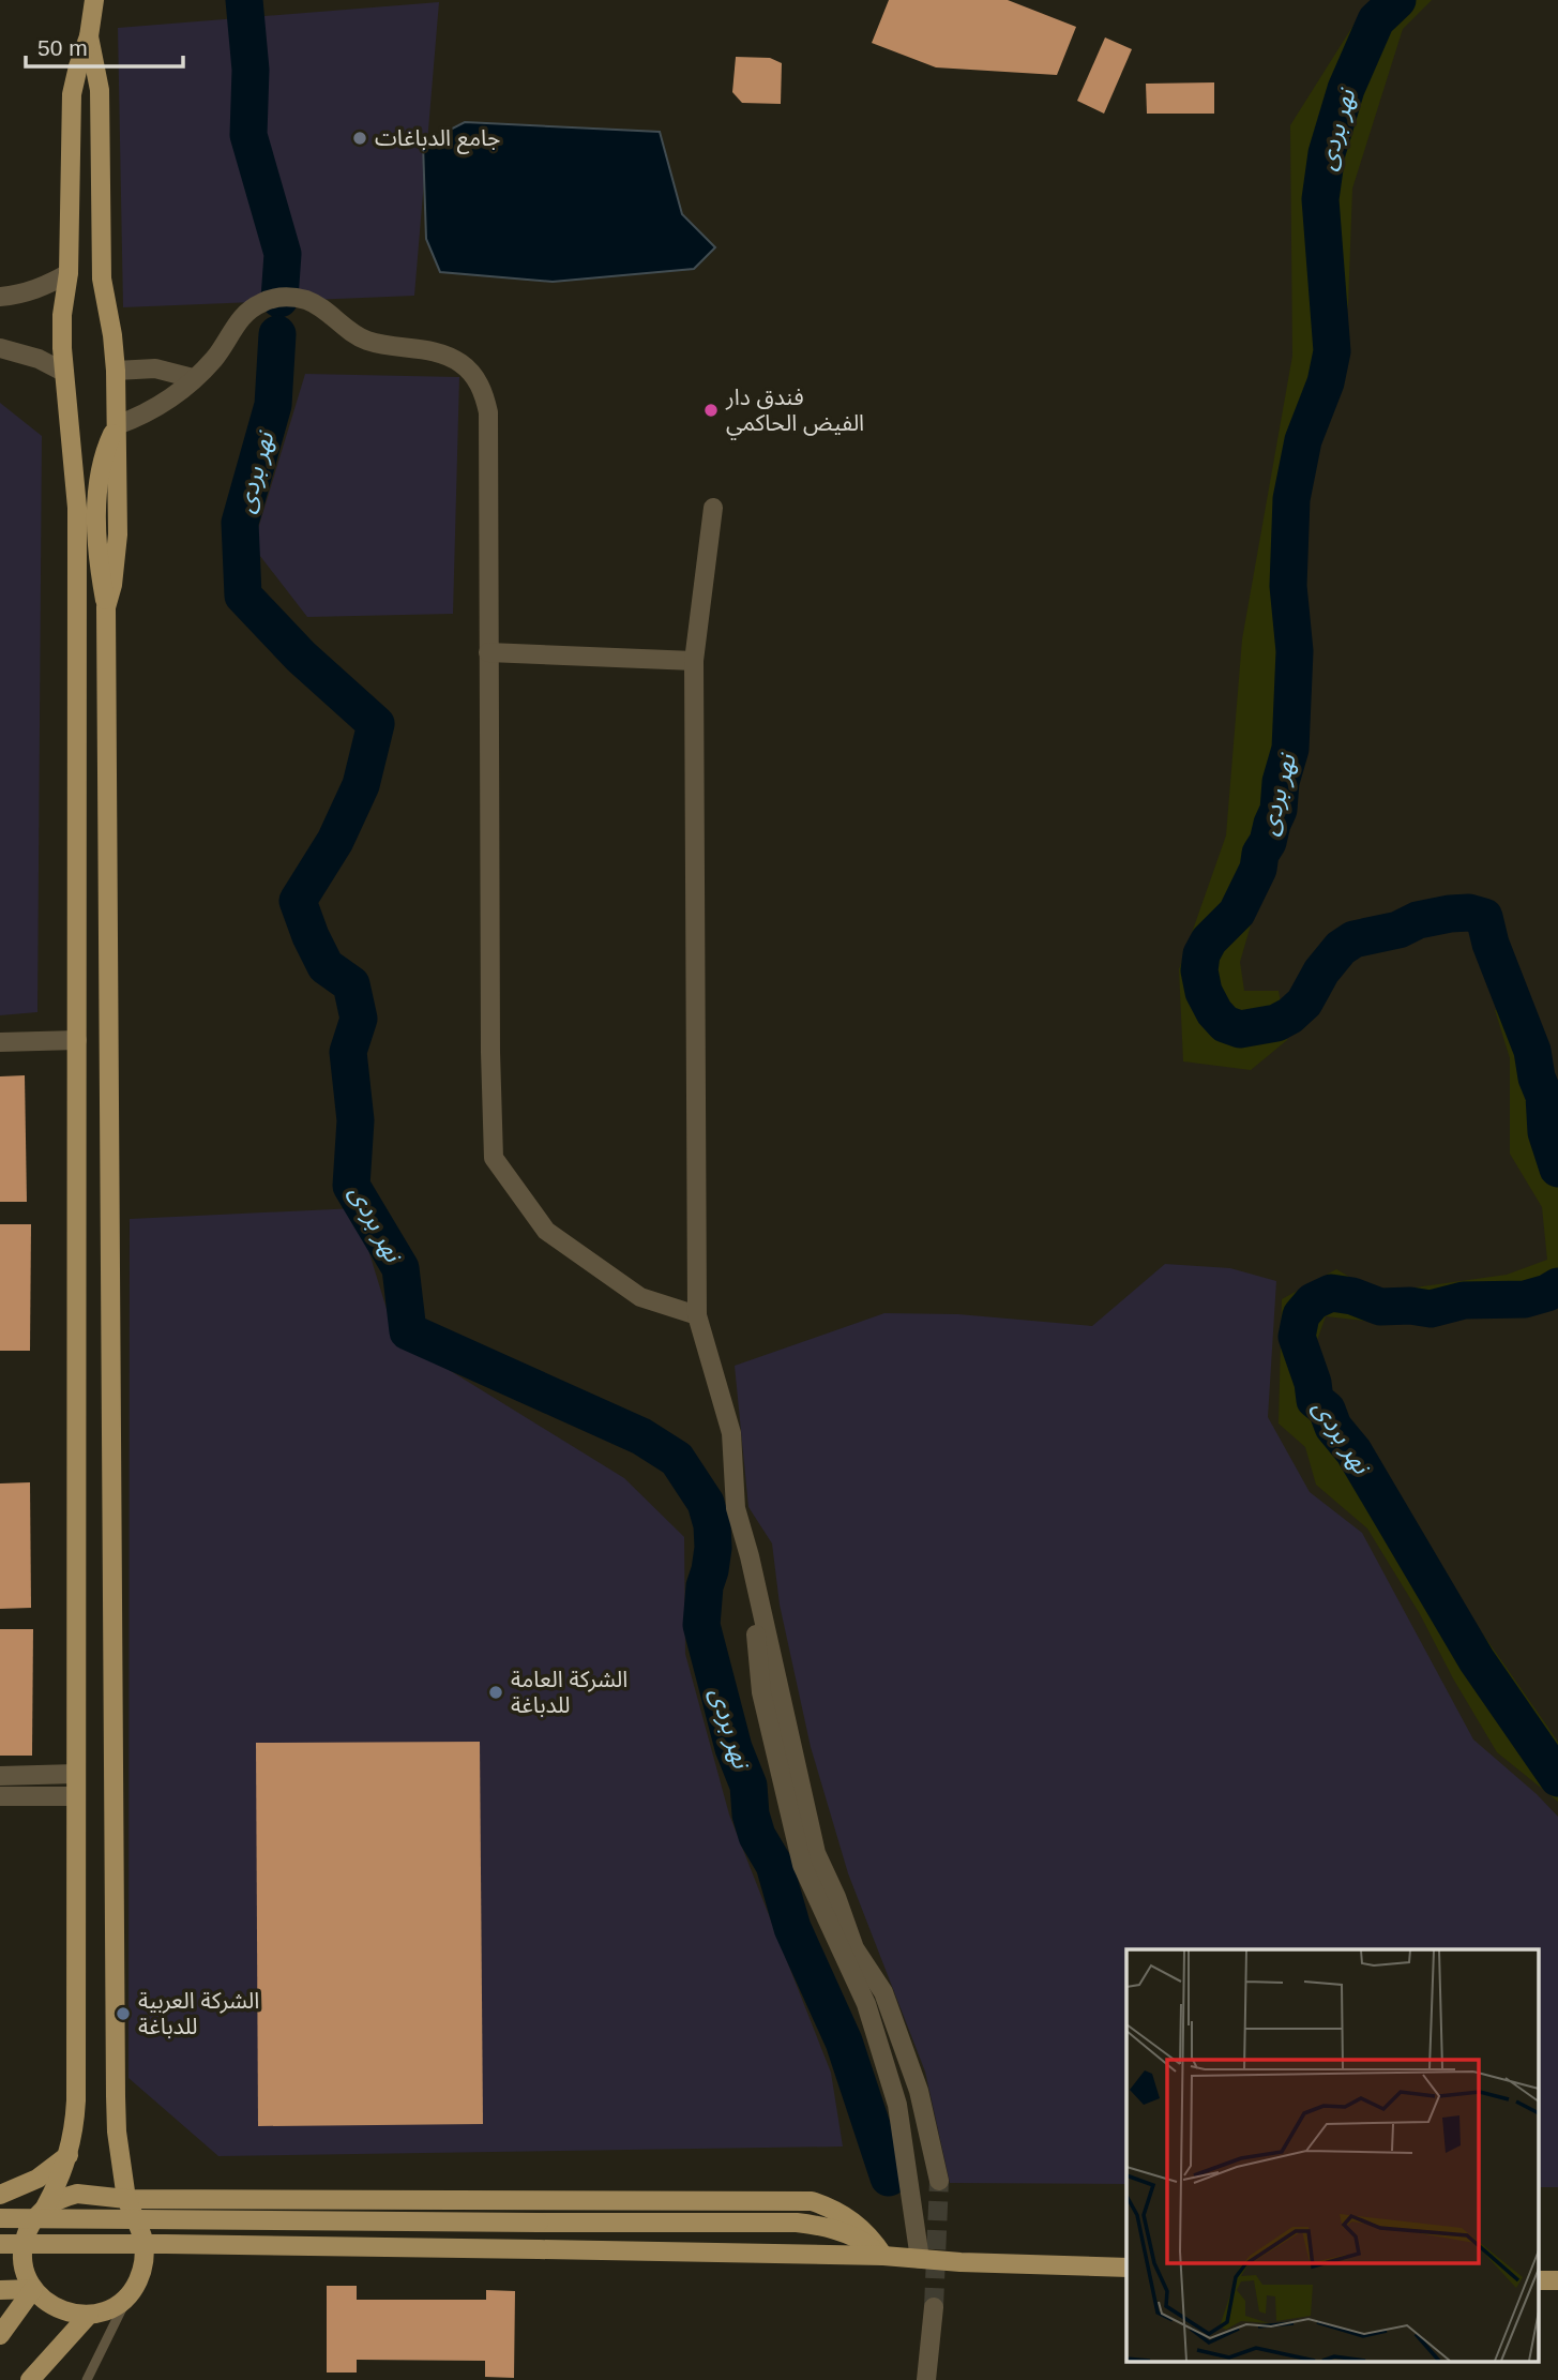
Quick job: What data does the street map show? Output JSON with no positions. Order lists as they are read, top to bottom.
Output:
{
  "water": ["نهر بردى"],
  "places": [
    "جامع الدباغات",
    "فندق دار الفيض الحاكمي",
    "الشركة العامة للدباغة",
    "الشركة العربية للدباغة"
  ],
  "scale_bar": "50 m"
}
